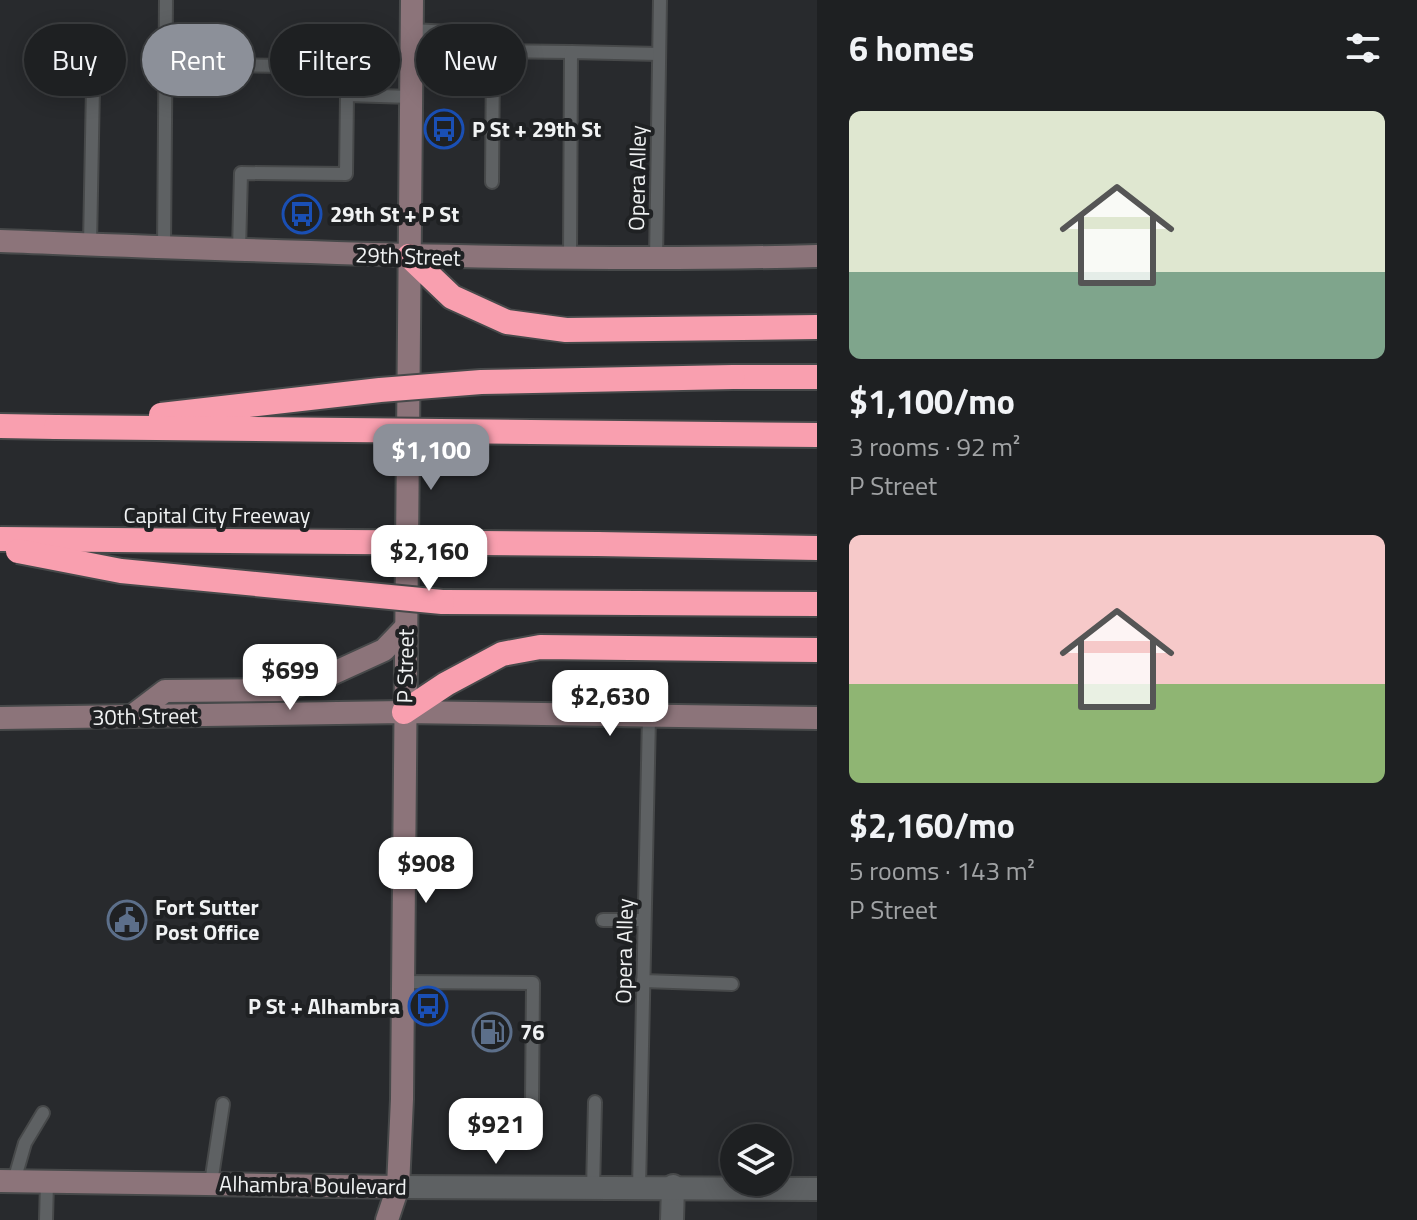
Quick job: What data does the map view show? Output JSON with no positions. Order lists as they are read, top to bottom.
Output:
{
  "streets": {
    "highway": ["Capital City Freeway"],
    "main road": [
      "29th Street",
      "P Street",
      "30th Street",
      "Alhambra Boulevard"
    ],
    "lane": ["Opera Alley"]
  },
  "crossings": [
    ["Opera Alley", "29th Street"],
    ["Opera Alley", "30th Street"],
    ["Opera Alley", "Alhambra Boulevard"],
    ["29th Street", "P Street"],
    ["P Street", "30th Street"],
    ["P Street", "Alhambra Boulevard"]
  ],
  "places": {
    "bus stop": ["P St + 29th St", "29th St + P St", "P St + Alhambra"],
    "public building": ["Fort Sutter Post Office"],
    "fuel station": ["76"]
  },
  "page": {
    "heading": "6 homes",
    "chip": [
      "Buy",
      "Rent",
      "Filters",
      "New"
    ],
    "list": [
      {
        "name": "$1,100/mo",
        "note": "3 rooms · 92 m² · P Street"
      },
      {
        "name": "$2,160/mo",
        "note": "5 rooms · 143 m² · P Street"
      }
    ],
    "price": [
      "$1,100",
      "$2,160",
      "$699",
      "$2,630",
      "$908",
      "$921"
    ]
  }
}
